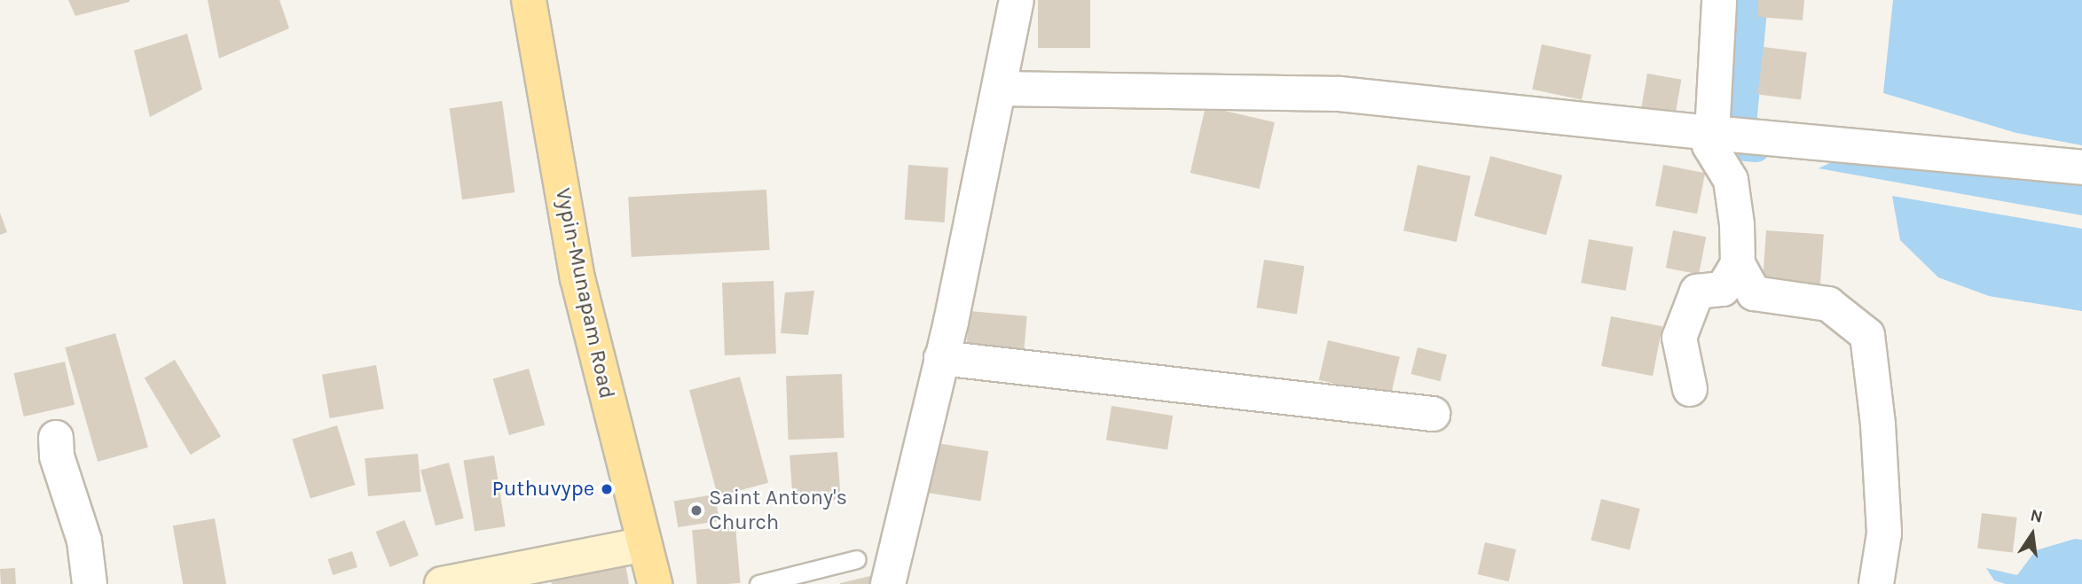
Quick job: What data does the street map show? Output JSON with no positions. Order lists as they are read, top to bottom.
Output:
{
  "streets": {
    "main road": ["Vypin-Munapam Road"]
  },
  "places": ["Puthuvype", "Saint Antony's Church"],
  "north": "top"
}
